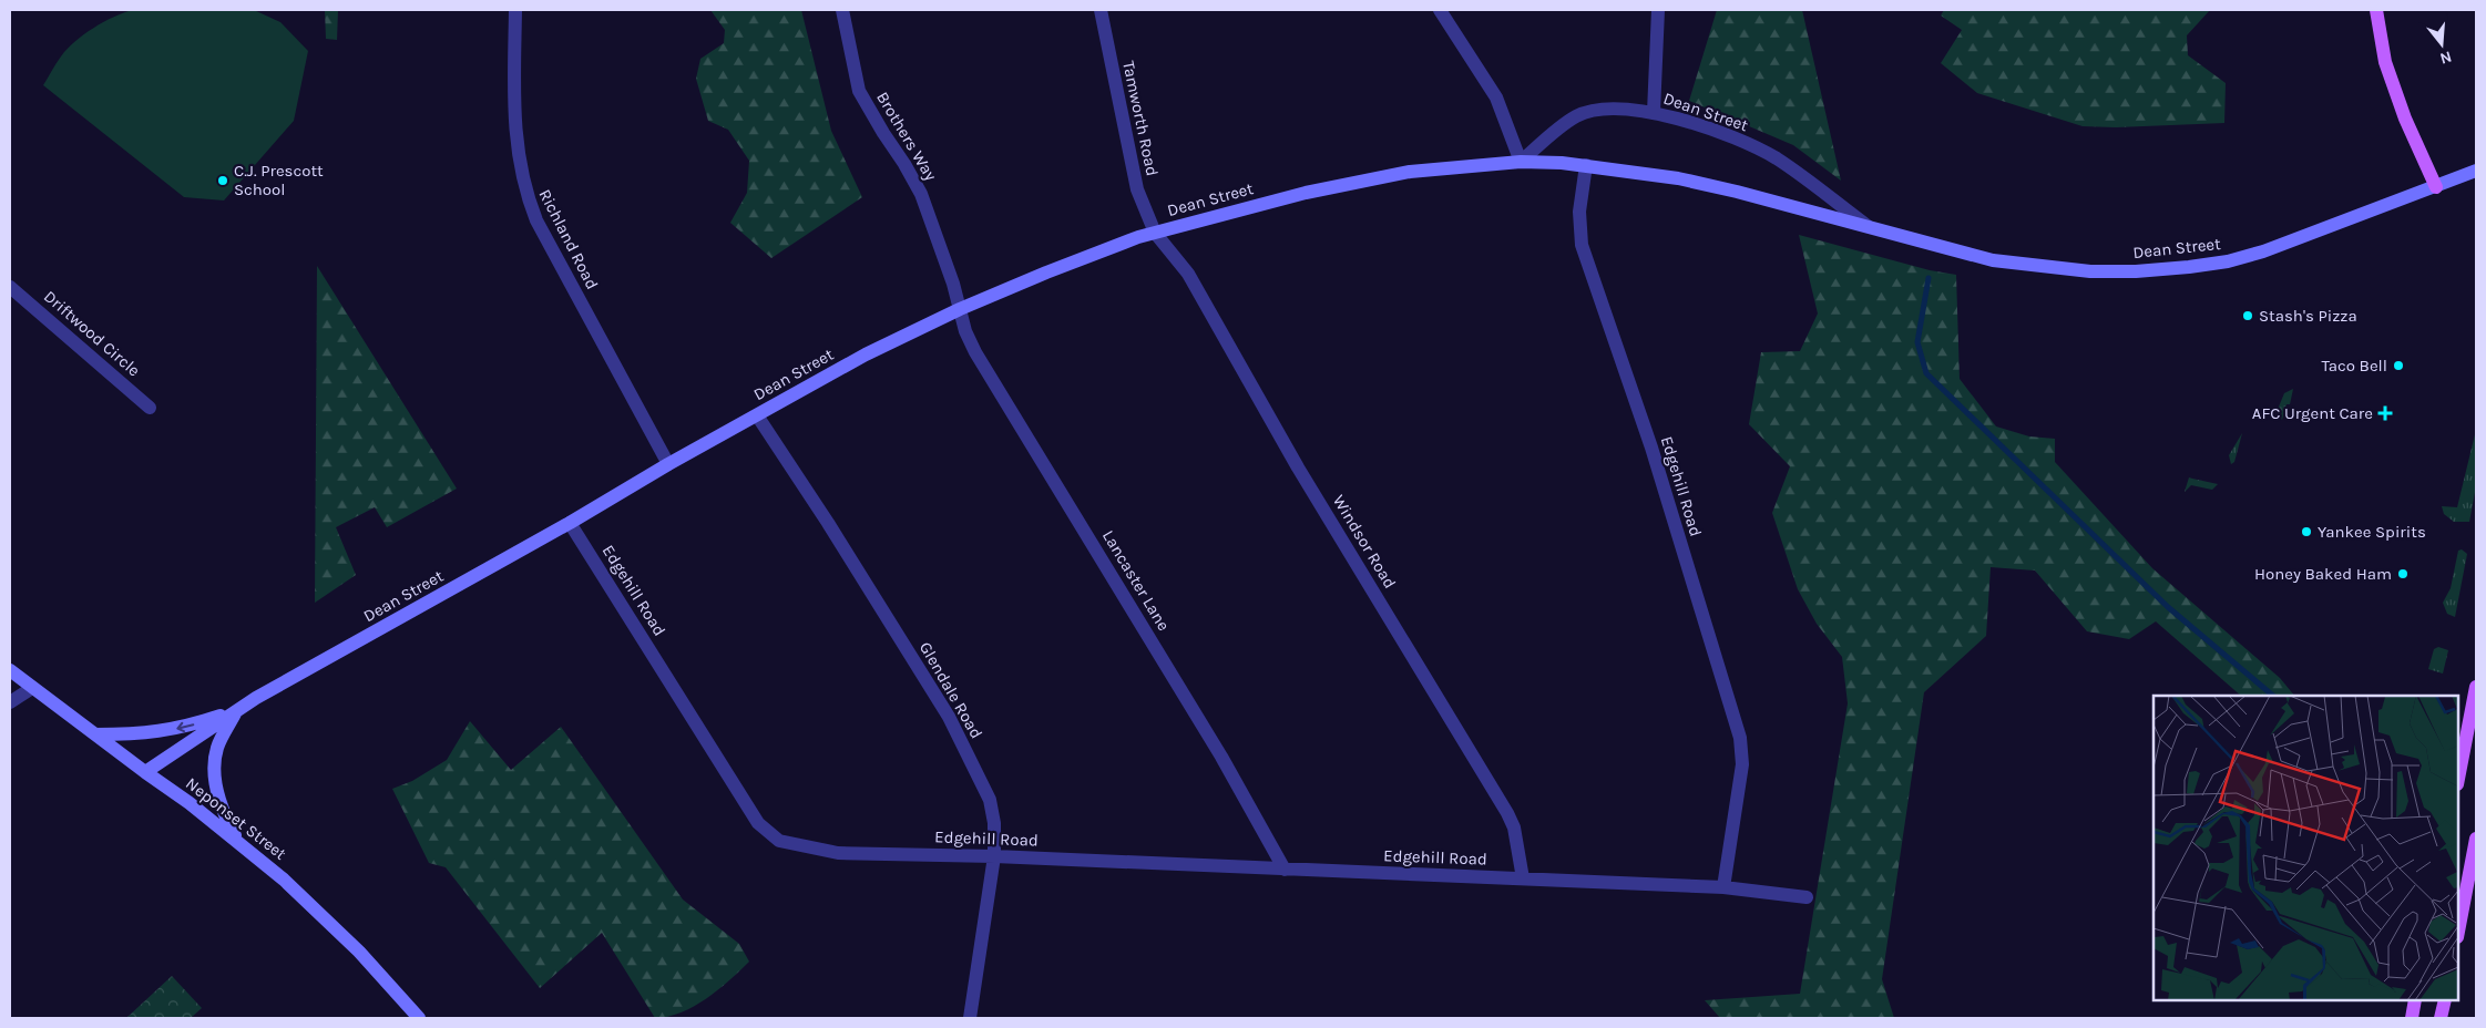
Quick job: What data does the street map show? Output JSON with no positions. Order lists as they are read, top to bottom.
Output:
{
  "streets": {
    "main road": ["Dean Street", "Neponset Street"],
    "street": [
      "Tamworth Road",
      "Brothers Way",
      "Richland Road",
      "Driftwood Circle",
      "Edgehill Road",
      "Windsor Road",
      "Lancaster Lane",
      "Glendale Road"
    ]
  },
  "crossings": [
    ["Dean Street", "Tamworth Road"],
    ["Dean Street", "Brothers Way"],
    ["Dean Street", "Richland Road"],
    ["Dean Street", "Edgehill Road"],
    ["Dean Street", "Windsor Road"],
    ["Dean Street", "Lancaster Lane"],
    ["Dean Street", "Glendale Road"],
    ["Dean Street", "Neponset Street"],
    ["Tamworth Road", "Windsor Road"],
    ["Brothers Way", "Lancaster Lane"],
    ["Edgehill Road", "Windsor Road"],
    ["Edgehill Road", "Lancaster Lane"],
    ["Edgehill Road", "Glendale Road"]
  ],
  "places": {
    "other": [
      "C.J. Prescott School",
      "Stash's Pizza",
      "Taco Bell",
      "Yankee Spirits",
      "Honey Baked Ham"
    ],
    "health": ["AFC Urgent Care"]
  },
  "north": "bottom"
}
